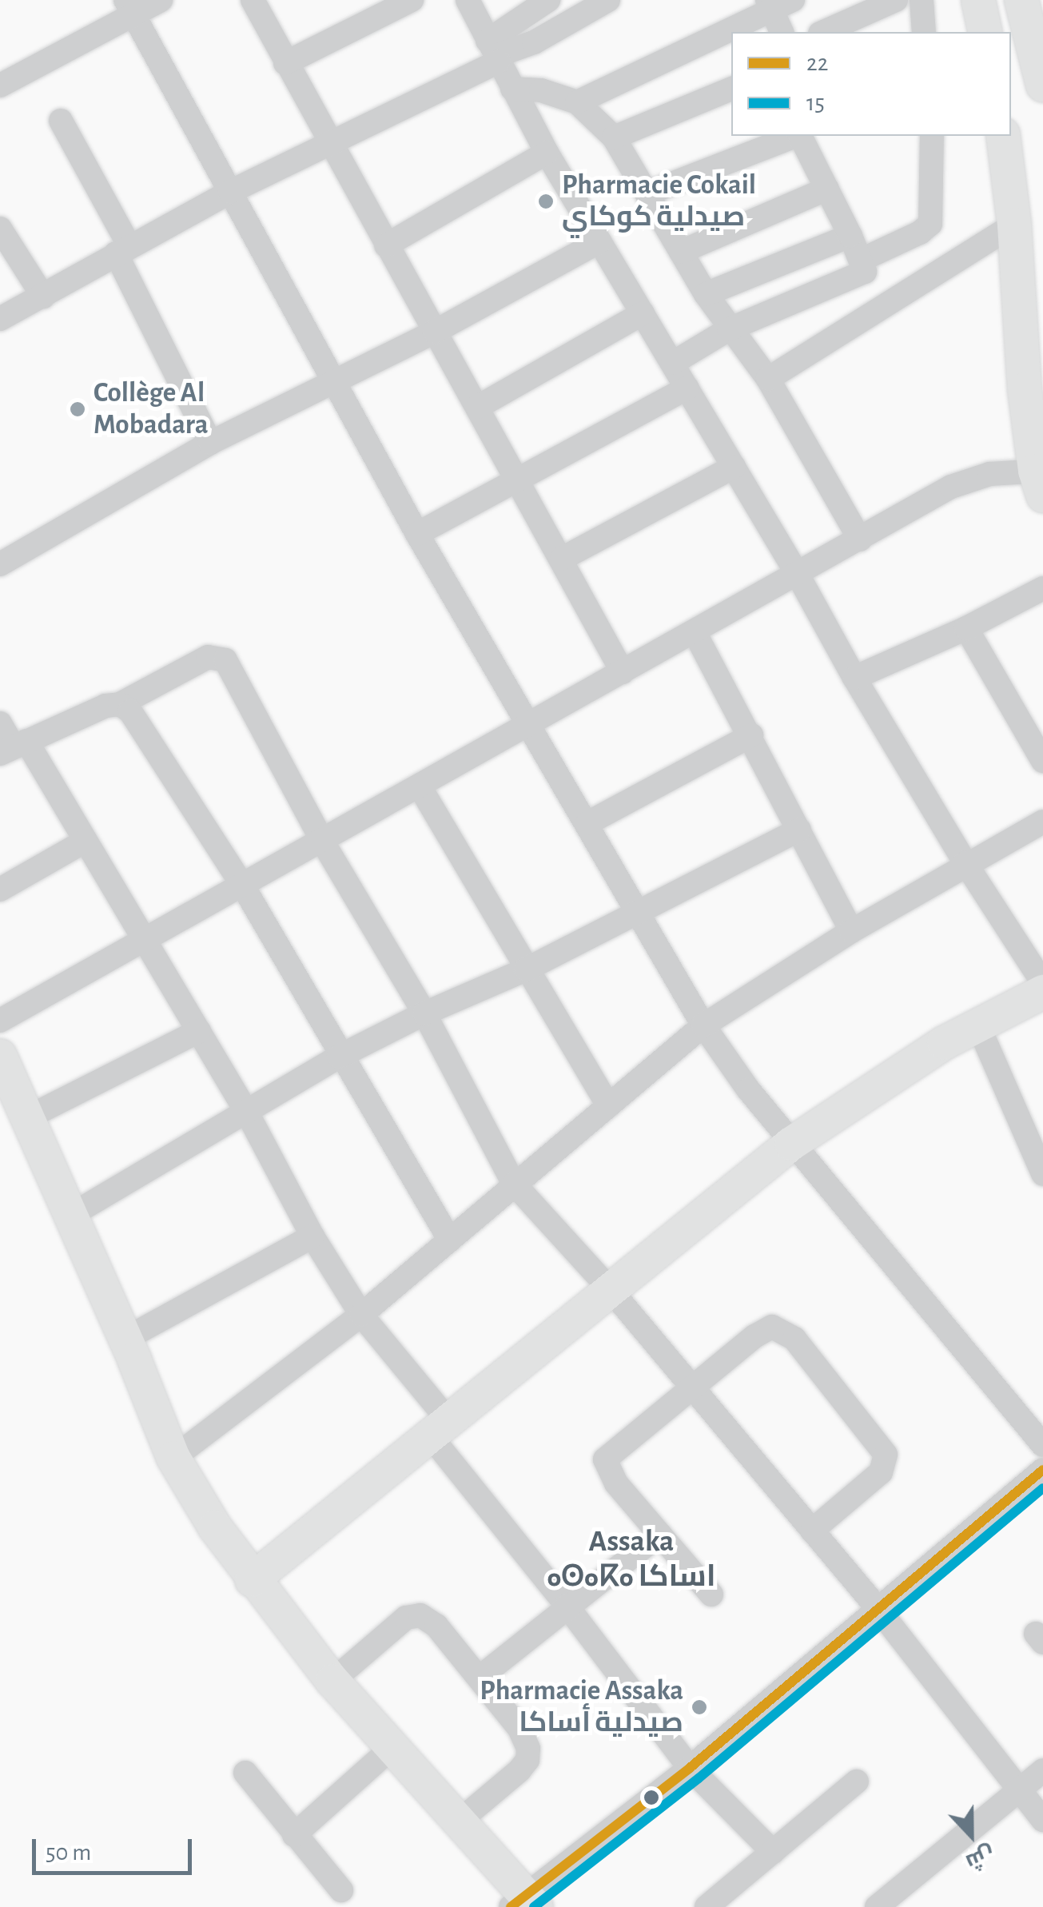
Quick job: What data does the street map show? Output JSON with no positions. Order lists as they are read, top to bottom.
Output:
{
  "districts": ["Assaka ⴰⵙⴰⴽⴰ اساكا"],
  "places": ["Pharmacie Cokail صيدلية كوكاي", "Collège Al Mobadara", "Pharmacie Assaka صيدلية أساكا"],
  "lines": ["transit line 22", "transit line 15"],
  "legend": ["22", "15"],
  "scale_bar": "50 m",
  "north": "bottom"
}
